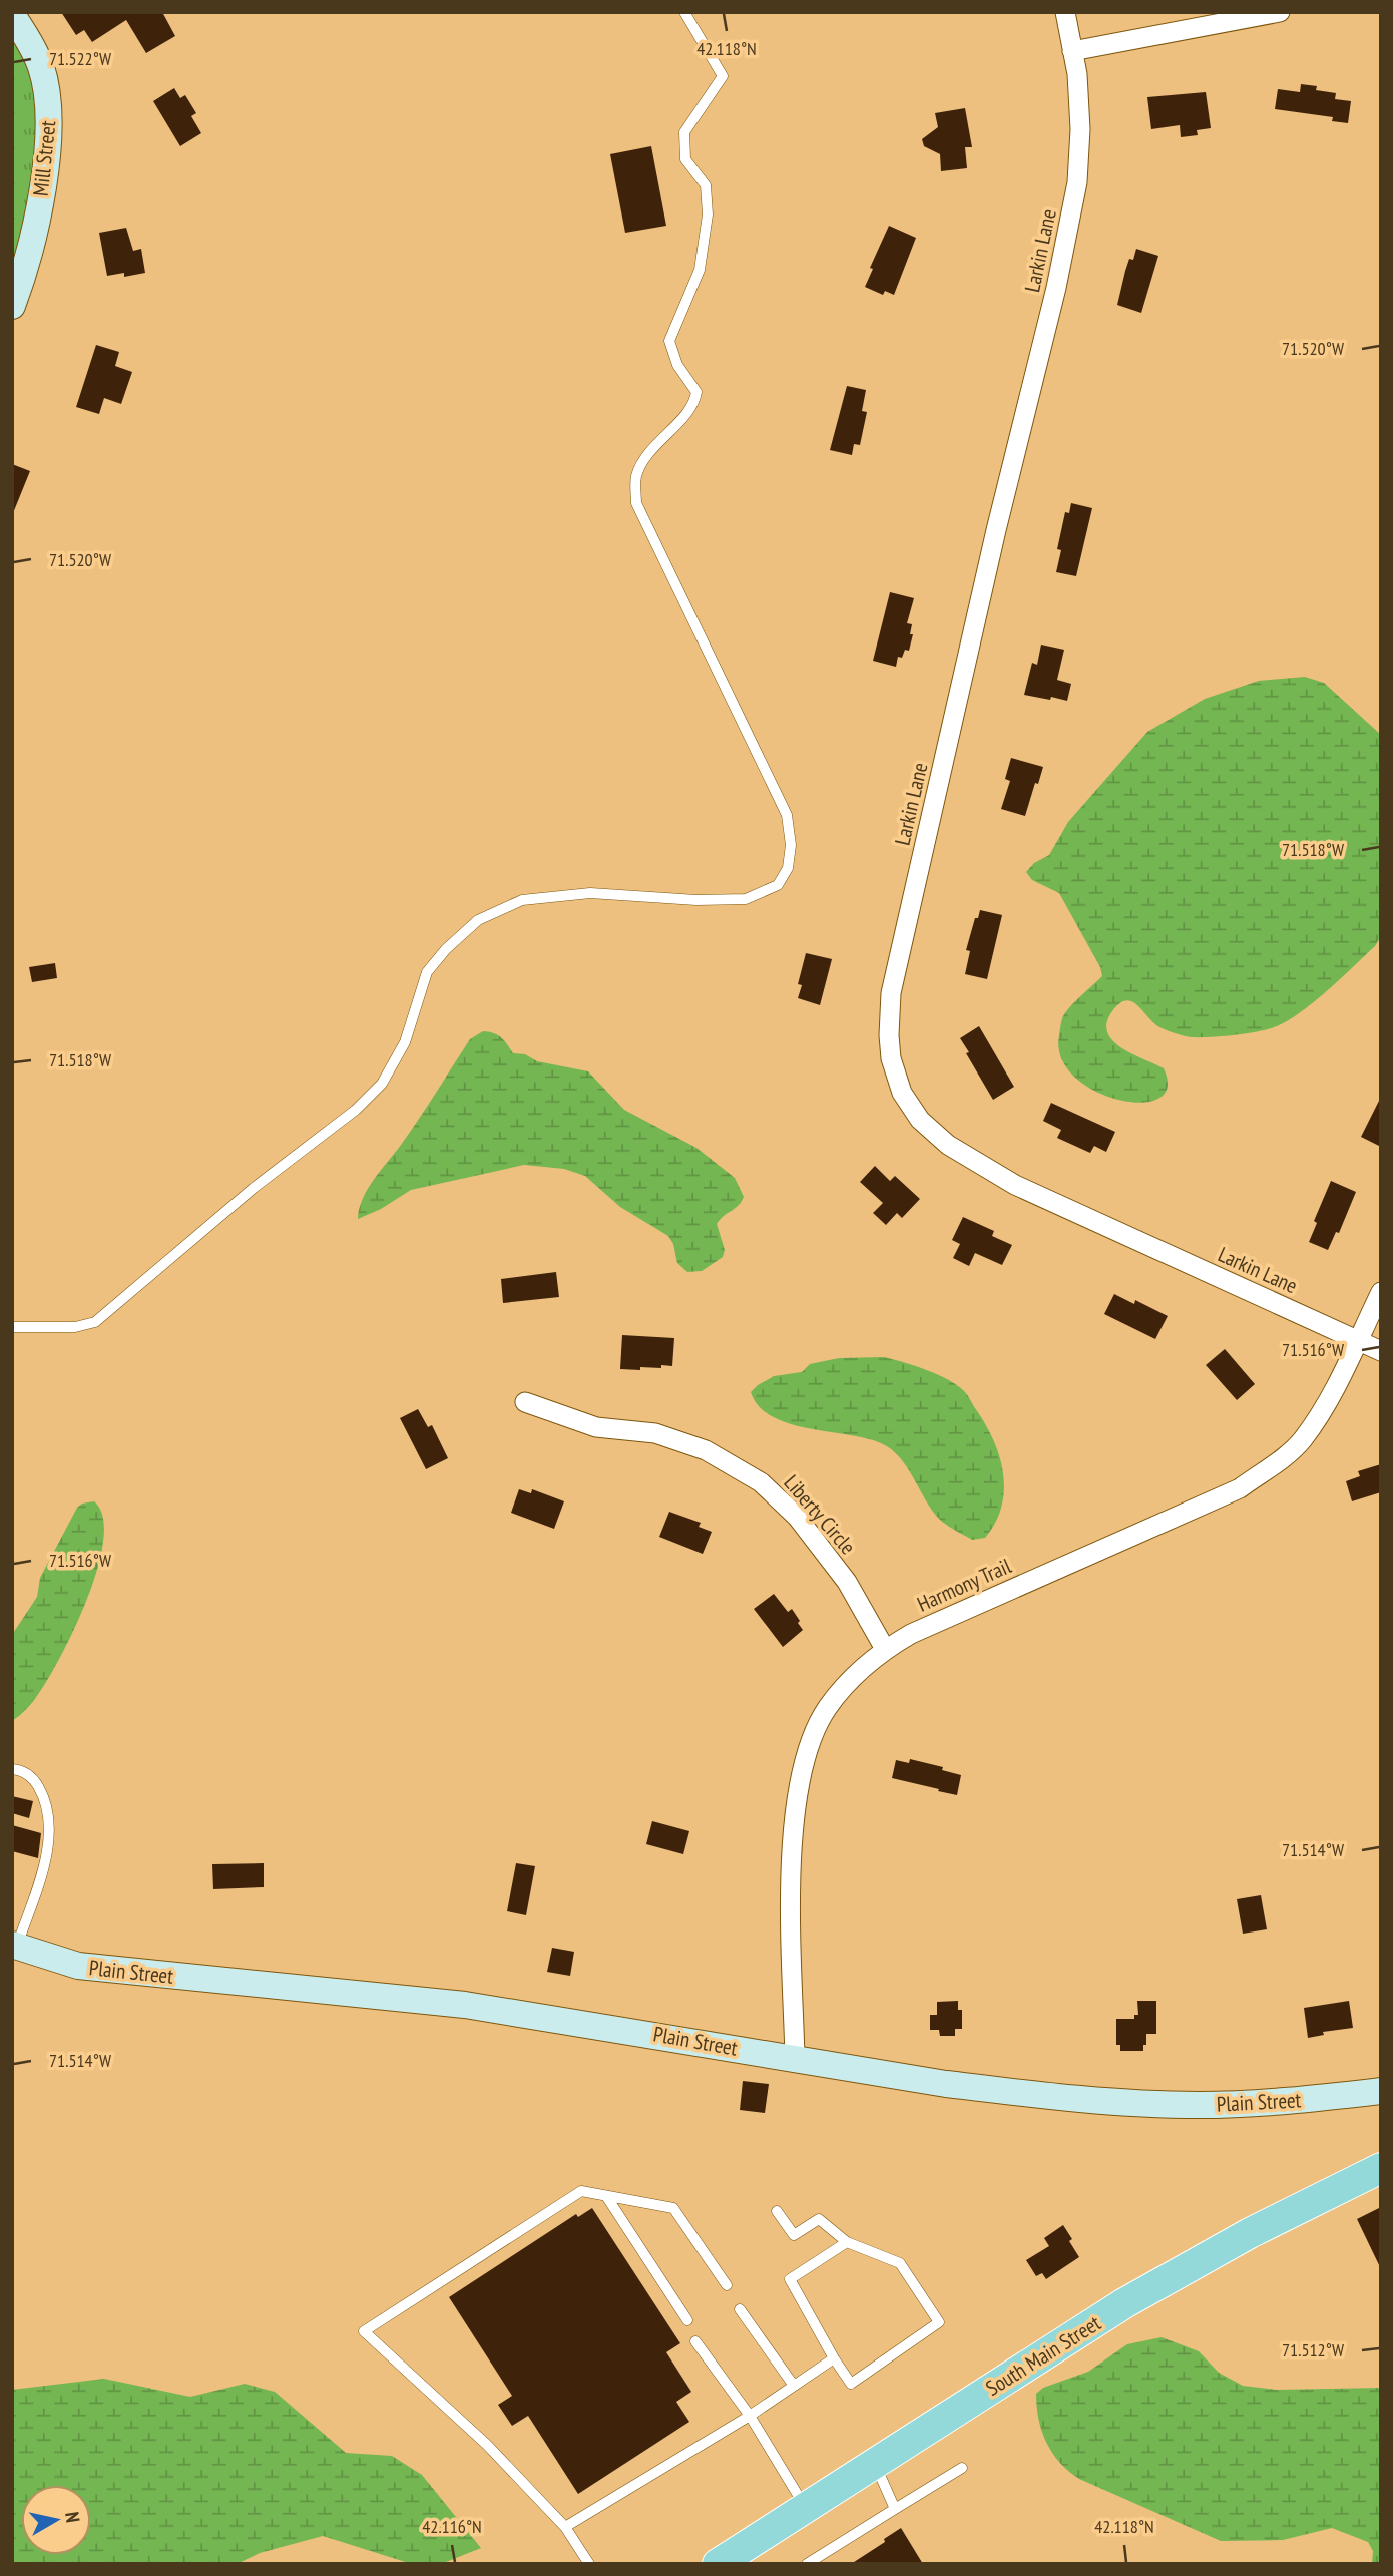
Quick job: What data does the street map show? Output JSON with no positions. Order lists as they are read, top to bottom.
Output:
{
  "streets": {
    "main road": ["South Main Street"],
    "street": [
      "Mill Street",
      "Larkin Lane",
      "Liberty Circle",
      "Harmony Trail",
      "Plain Street"
    ]
  },
  "crossings": [
    ["Larkin Lane", "Harmony Trail"],
    ["Liberty Circle", "Harmony Trail"],
    ["Harmony Trail", "Plain Street"]
  ],
  "north": "right",
  "coordinates": [
    "42.118°N",
    "71.522°W",
    "71.520°W",
    "71.518°W",
    "71.516°W",
    "71.514°W",
    "71.512°W",
    "42.116°N"
  ]
}
